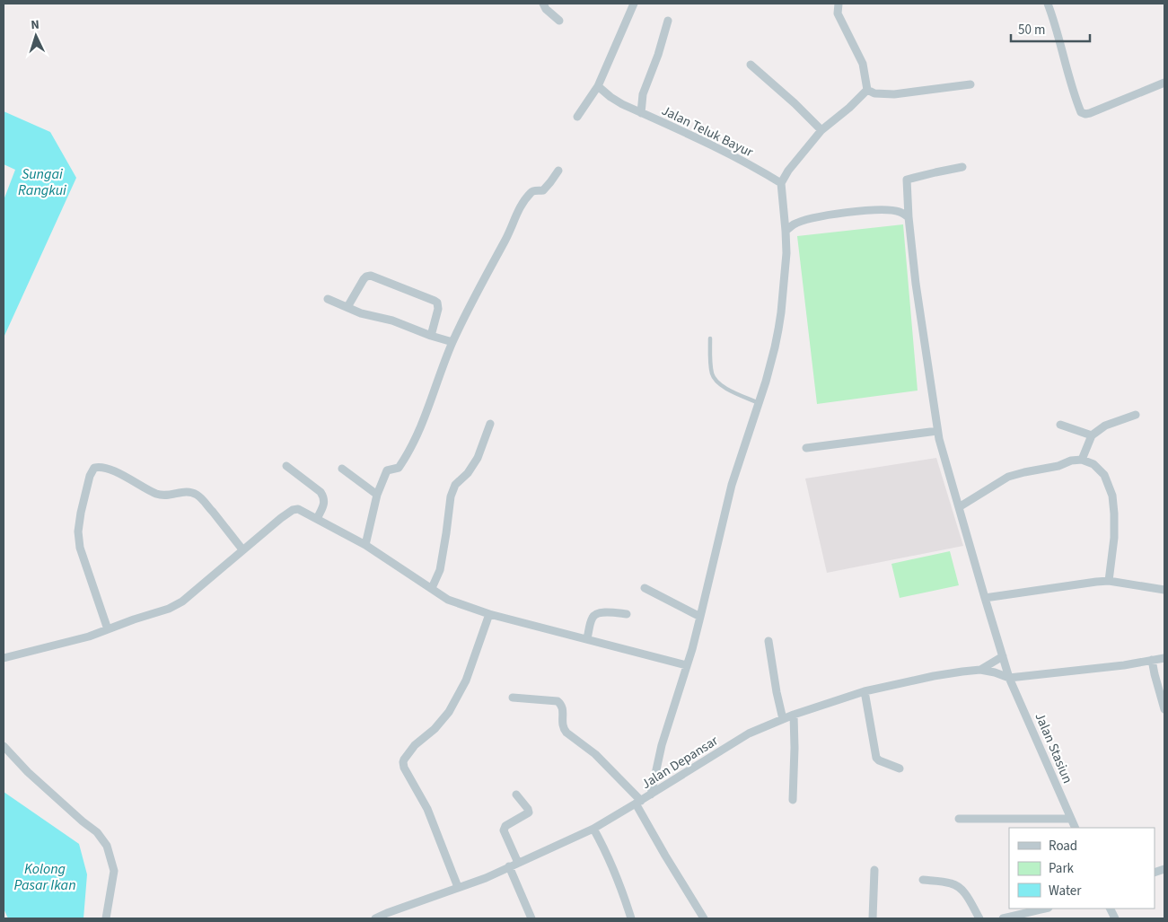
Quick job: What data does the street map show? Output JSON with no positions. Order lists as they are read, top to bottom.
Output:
{
  "streets": {
    "street": ["Jalan Teluk Bayur", "Jalan Stasiun", "Jalan Depansar"]
  },
  "crossings": [
    ["Jalan Stasiun", "Jalan Depansar"]
  ],
  "water": ["Sungai Rangkui", "Kolong Pasar Ikan"],
  "legend": ["Road", "Park", "Water"],
  "scale_bar": "50 m",
  "north": "top"
}
